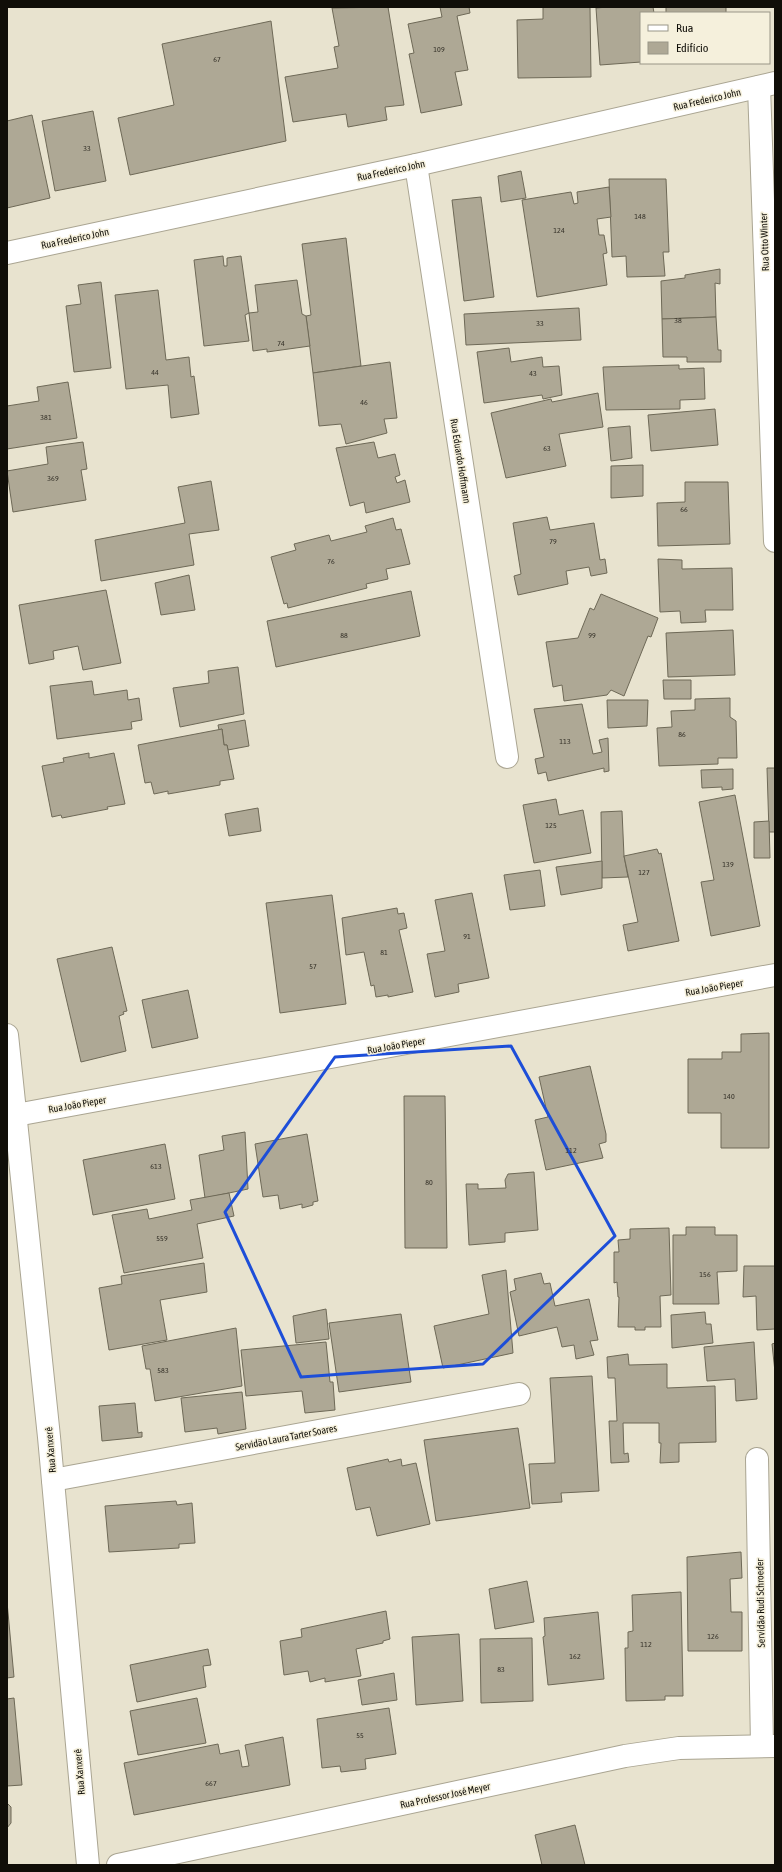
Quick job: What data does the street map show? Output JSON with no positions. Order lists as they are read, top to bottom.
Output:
{
  "streets": {
    "street": [
      "Rua Frederico John",
      "Rua Otto Winter",
      "Rua Eduardo Hoffmann",
      "Rua João Pieper",
      "Servidão Laura Tarter Soares",
      "Rua Xanxerê",
      "Servidão Rudi Schroeder",
      "Rua Professor José Meyer"
    ]
  },
  "crossings": [
    ["Rua Frederico John", "Rua Otto Winter"],
    ["Rua Frederico John", "Rua Eduardo Hoffmann"],
    ["Rua João Pieper", "Rua Xanxerê"],
    ["Servidão Laura Tarter Soares", "Rua Xanxerê"],
    ["Servidão Rudi Schroeder", "Rua Professor José Meyer"]
  ],
  "house_numbers": [
    "109",
    "67",
    "33",
    "148",
    "124",
    "38",
    "33",
    "74",
    "44",
    "43",
    "46",
    "381",
    "63",
    "369",
    "66",
    "79",
    "76",
    "88",
    "99",
    "86",
    "113",
    "125",
    "139",
    "127",
    "91",
    "81",
    "57",
    "140",
    "112",
    "613",
    "80",
    "559",
    "156",
    "583",
    "126",
    "112",
    "162",
    "83",
    "55",
    "667"
  ],
  "legend": ["Rua", "Edifício"]
}
